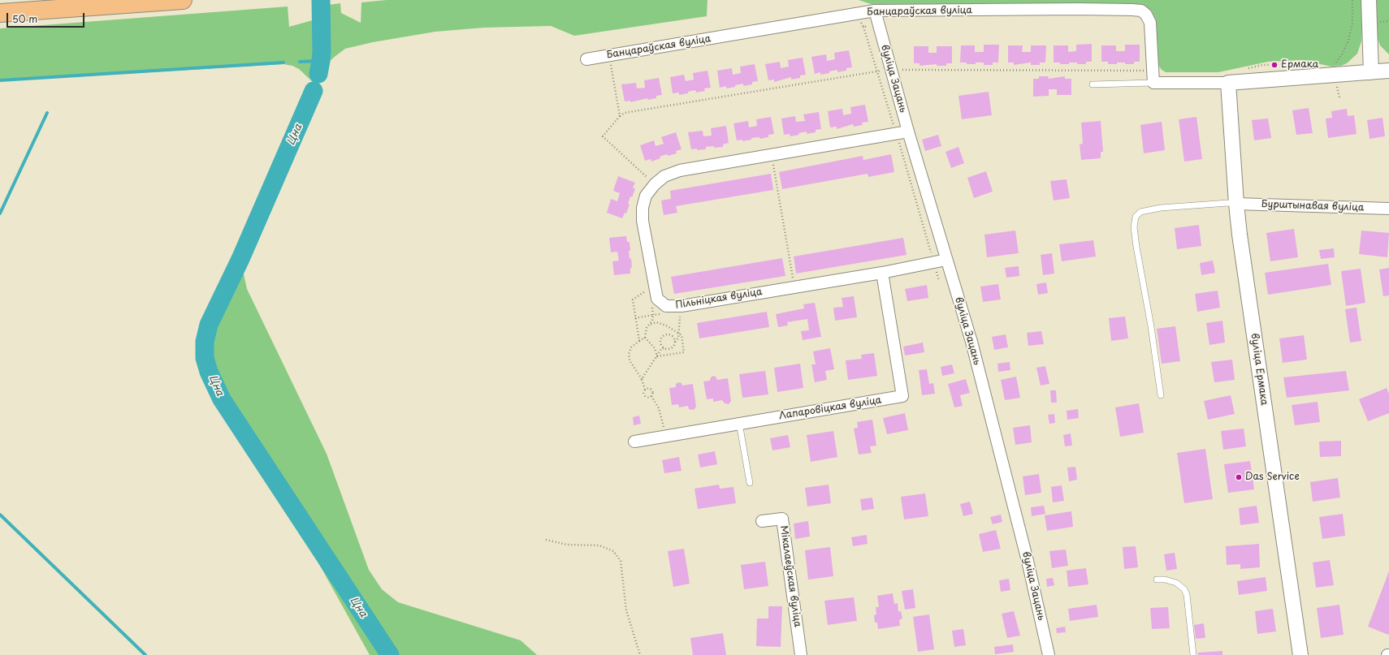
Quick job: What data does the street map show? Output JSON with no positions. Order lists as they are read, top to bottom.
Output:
{
  "streets": {
    "street": [
      "Банцараўская вуліца",
      "вуліца Зацань",
      "Бурштынавая вуліца",
      "Пільніцкая вуліца",
      "вуліца Ермака",
      "Лапаровіцкая вуліца",
      "Мікалаеўская вуліца"
    ]
  },
  "crossings": [
    ["Банцараўская вуліца", "вуліца Зацань"],
    ["вуліца Зацань", "Пільніцкая вуліца"],
    ["Бурштынавая вуліца", "вуліца Ермака"],
    ["Пільніцкая вуліца", "Лапаровіцкая вуліца"]
  ],
  "water": ["Цна"],
  "places": ["Ермака", "Das Service"],
  "scale_bar": "50 m"
}
